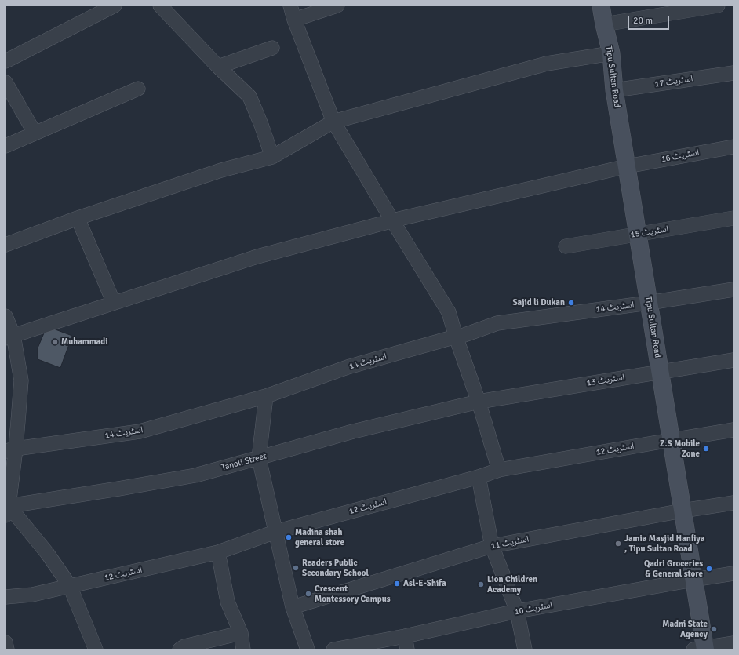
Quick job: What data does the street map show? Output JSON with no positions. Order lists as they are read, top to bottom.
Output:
{
  "streets": {
    "street": [
      "Tipu Sultan Road",
      "اسٹریٹ 17",
      "اسٹریٹ 16",
      "اسٹریٹ 15",
      "اسٹریٹ 14",
      "اسٹریٹ 13",
      "اسٹریٹ 12",
      "Tanoli Street",
      "اسٹریٹ 11",
      "اسٹریٹ 10"
    ]
  },
  "crossings": [
    ["Tipu Sultan Road", "اسٹریٹ 17"],
    ["Tipu Sultan Road", "اسٹریٹ 16"],
    ["Tipu Sultan Road", "اسٹریٹ 15"],
    ["Tipu Sultan Road", "اسٹریٹ 14"],
    ["Tipu Sultan Road", "اسٹریٹ 13"],
    ["Tipu Sultan Road", "اسٹریٹ 12"],
    ["Tipu Sultan Road", "اسٹریٹ 11"],
    ["Tipu Sultan Road", "اسٹریٹ 10"],
    ["اسٹریٹ 13", "Tanoli Street"]
  ],
  "places": [
    "Sajid li Dukan",
    "Muhammadi",
    "Z.S Mobile Zone",
    "Madina shah general store",
    "Jamia Masjid Hanfiya , Tipu Sultan Road",
    "Readers Public Secondary School",
    "Qadri Groceries & General store",
    "Asl-E-Shifa",
    "Lion Children Academy",
    "Crescent Montessory Campus",
    "Madni State Agency"
  ],
  "scale_bar": "20 m"
}
